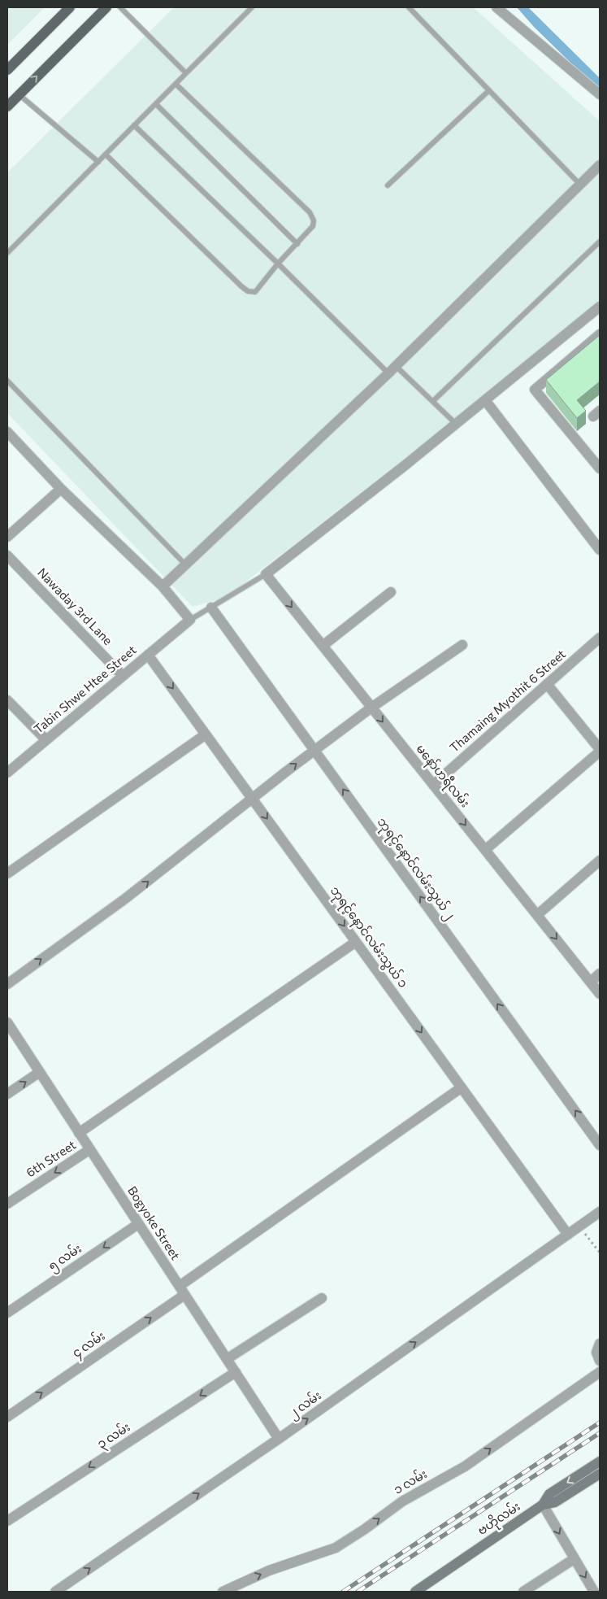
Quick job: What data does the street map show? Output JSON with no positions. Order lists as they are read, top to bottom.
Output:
{
  "streets": {
    "main road": ["ဗဟိုလမ်း"],
    "street": [
      "Nawaday 3rd Lane",
      "Tabin Shwe Htee Street",
      "Thamaing Myothit 6 Street",
      "မနော်ဟရီလမ်း",
      "ဘုရင့်နောင်လမ်းသွယ် ၂",
      "ဘုရင့်နောင်လမ်းသွယ် ၁",
      "6th Street",
      "Bogyoke Street",
      "၅ လမ်း",
      "၄ လမ်း",
      "၂ လမ်း",
      "၃ လမ်း",
      "၁ လမ်း"
    ]
  },
  "crossings": [
    ["Nawaday 3rd Lane", "Tabin Shwe Htee Street"],
    ["Tabin Shwe Htee Street", "ဘုရင့်နောင်လမ်းသွယ် ၁"],
    ["Thamaing Myothit 6 Street", "မနော်ဟရီလမ်း"],
    ["ဘုရင့်နောင်လမ်းသွယ် ၁", "၄ လမ်း"],
    ["ဘုရင့်နောင်လမ်းသွယ် ၁", "၂ လမ်း"],
    ["6th Street", "Bogyoke Street"],
    ["Bogyoke Street", "၅ လမ်း"],
    ["Bogyoke Street", "၄ လမ်း"],
    ["Bogyoke Street", "၂ လမ်း"],
    ["Bogyoke Street", "၃ လမ်း"]
  ],
  "one_way": [
    "မနော်ဟရီလမ်း",
    "ဘုရင့်နောင်လမ်းသွယ် ၂",
    "ဘုရင့်နောင်လမ်းသွယ် ၁",
    "6th Street",
    "၅ လမ်း",
    "၄ လမ်း",
    "၂ လမ်း",
    "၃ လမ်း",
    "၁ လမ်း"
  ]
}
